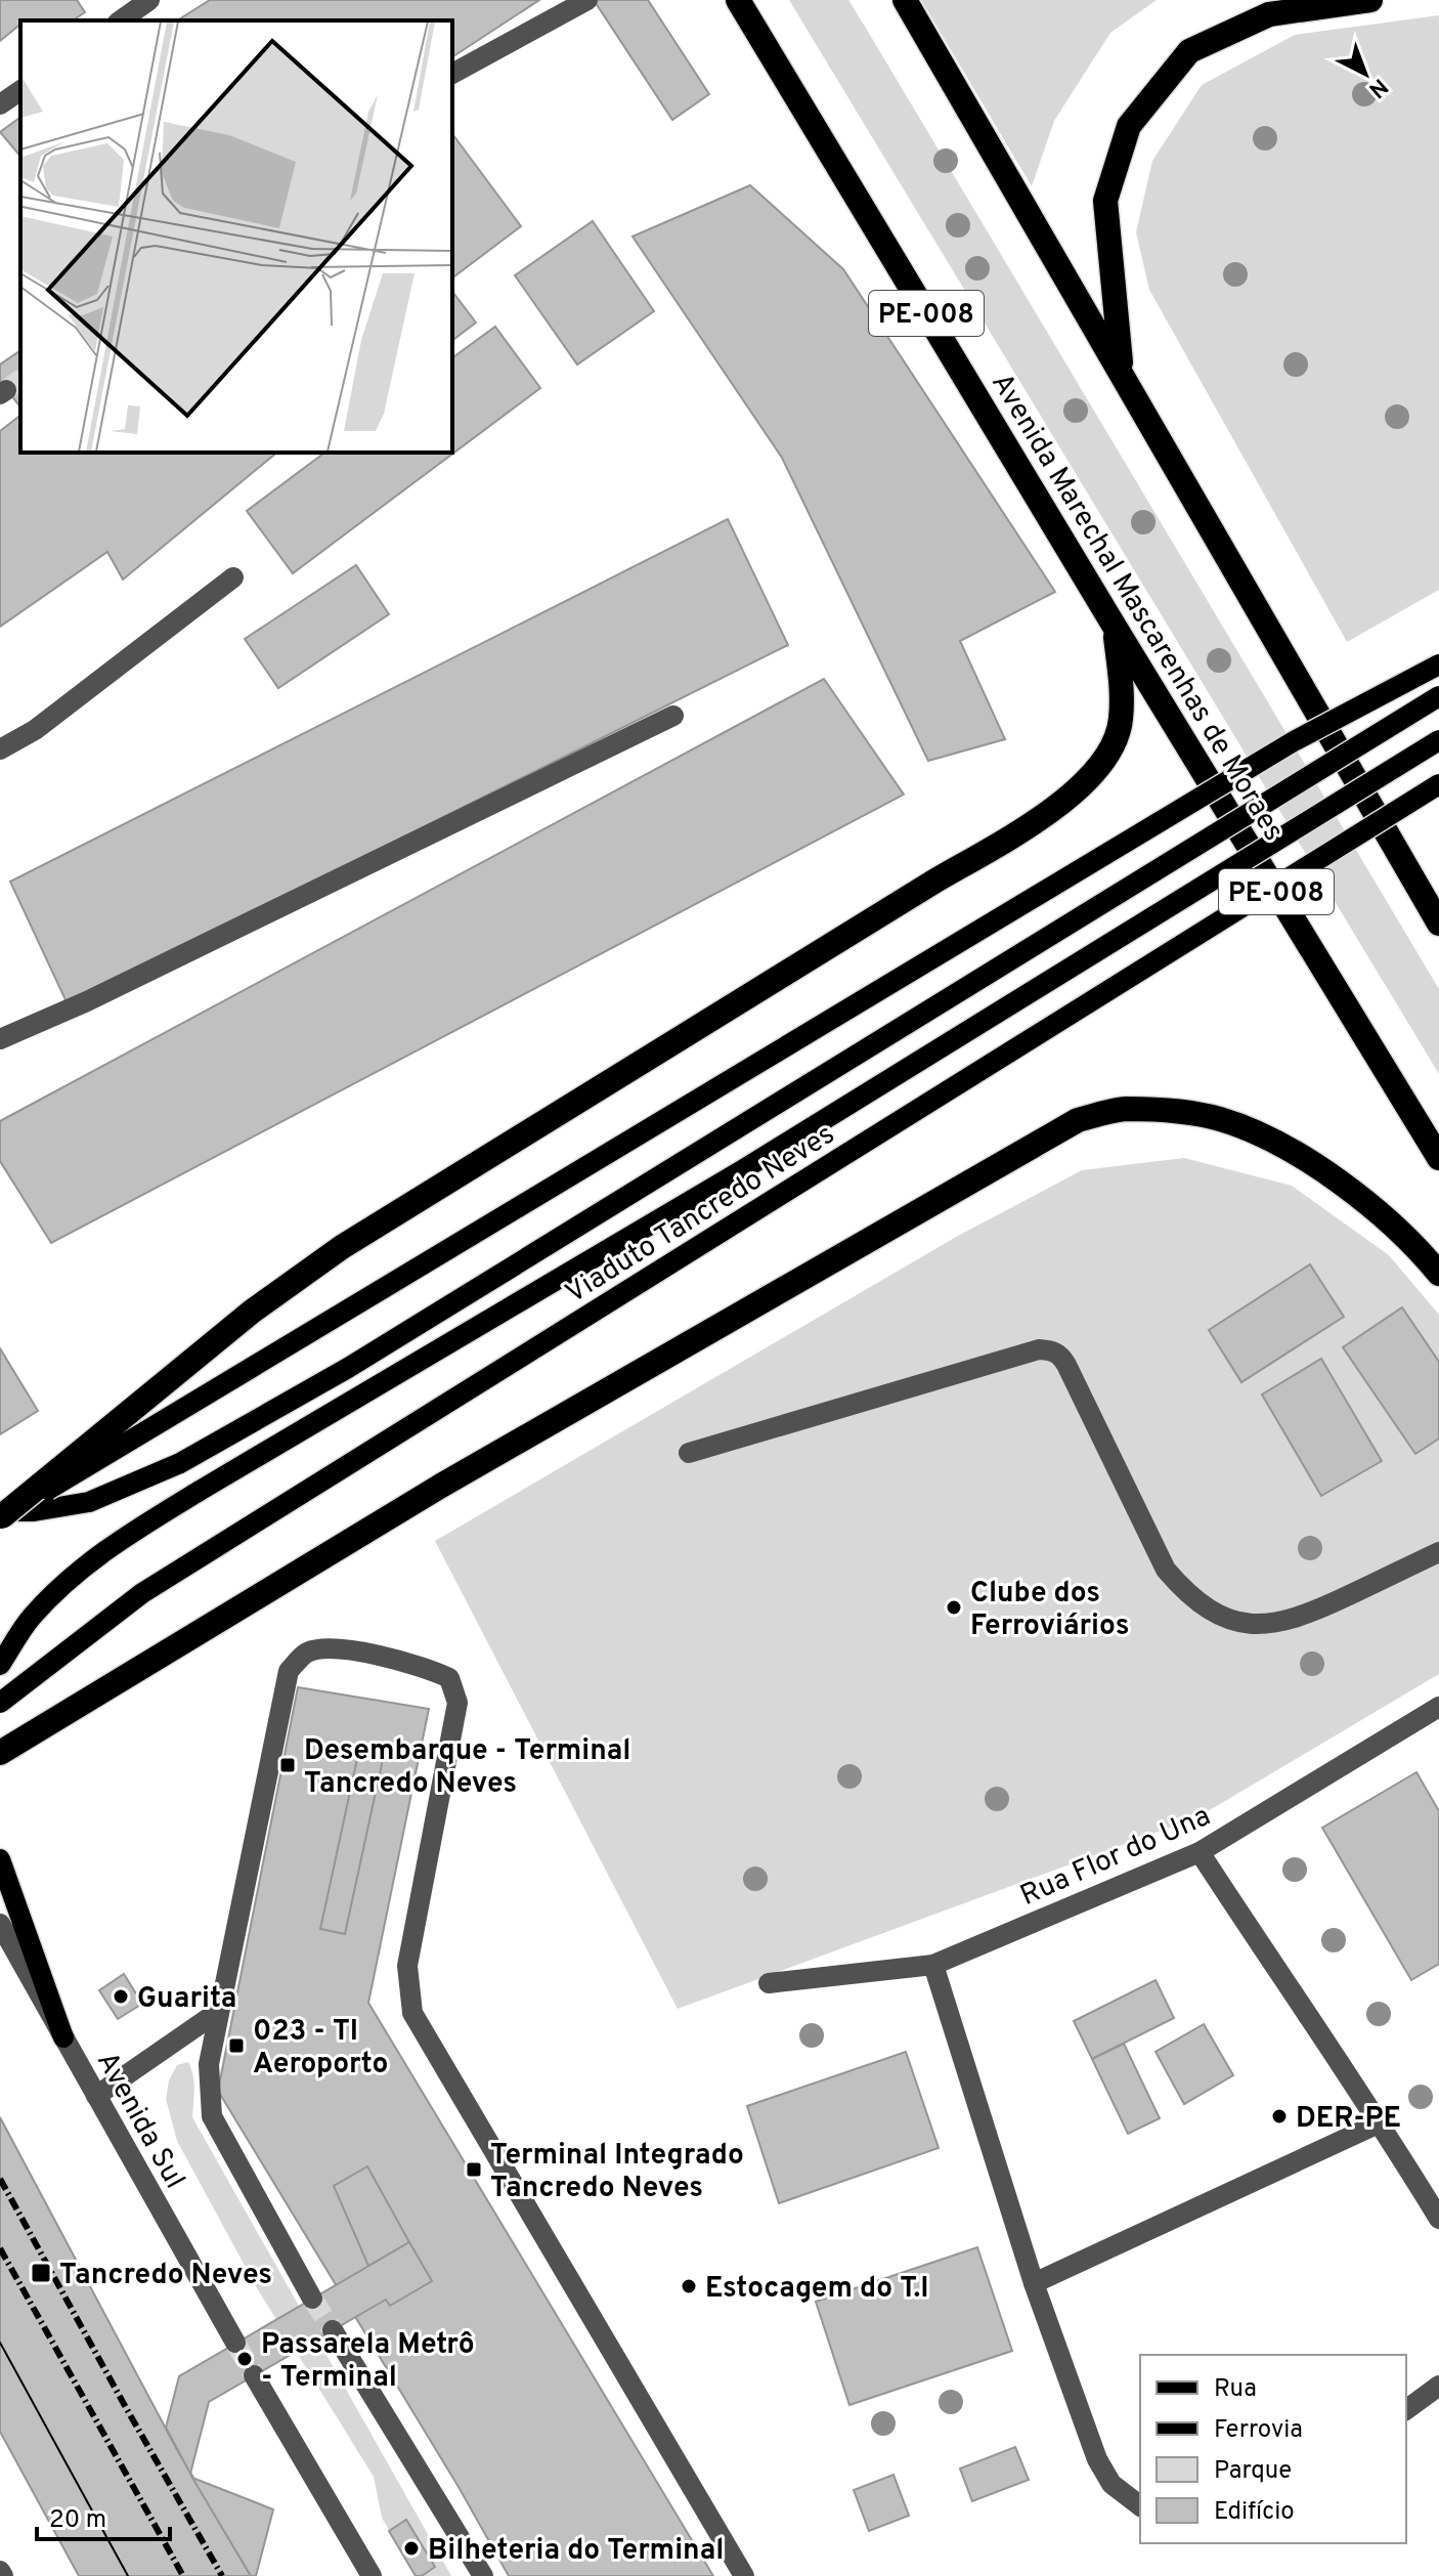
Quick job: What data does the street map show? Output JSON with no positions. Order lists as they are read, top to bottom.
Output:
{
  "streets": {
    "highway": ["PE-008", "Avenida Marechal Mascarenhas de Moraes"],
    "main road": ["Viaduto Tancredo Neves"],
    "street": ["Rua Flor do Una", "Avenida Sul"]
  },
  "places": {
    "other": [
      "Clube dos Ferroviários",
      "Guarita",
      "DER-PE",
      "Estocagem do T.I",
      "Passarela Metrô - Terminal",
      "Bilheteria do Terminal"
    ],
    "transit": [
      "Desembarque - Terminal Tancredo Neves",
      "023 - TI Aeroporto",
      "Terminal Integrado Tancredo Neves",
      "Tancredo Neves"
    ]
  },
  "legend": [
    "Rua",
    "Ferrovia",
    "Parque",
    "Edifício"
  ],
  "scale_bar": "20 m",
  "north": "bottom right"
}
